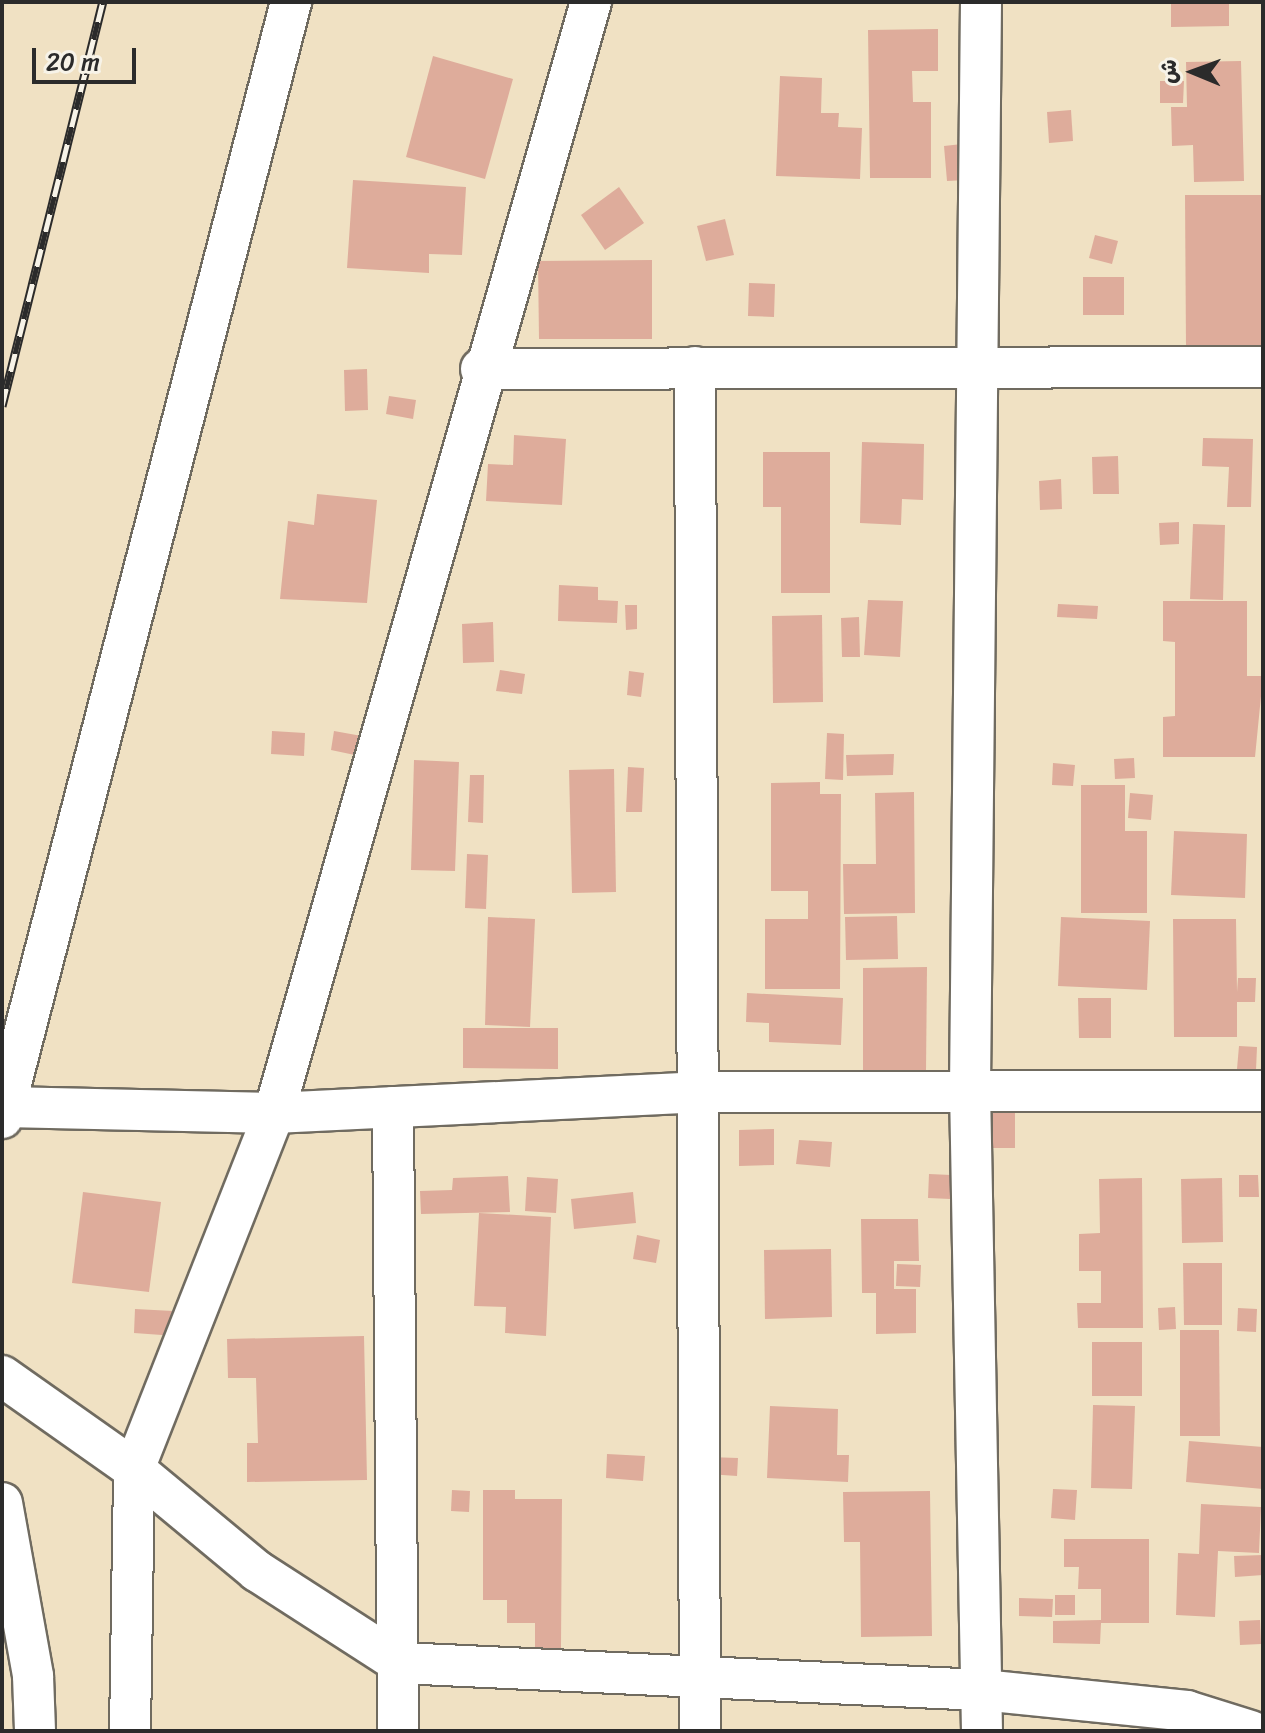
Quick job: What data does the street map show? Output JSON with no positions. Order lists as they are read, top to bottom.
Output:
{
  "scale_bar": "20 m",
  "north": "left"
}
